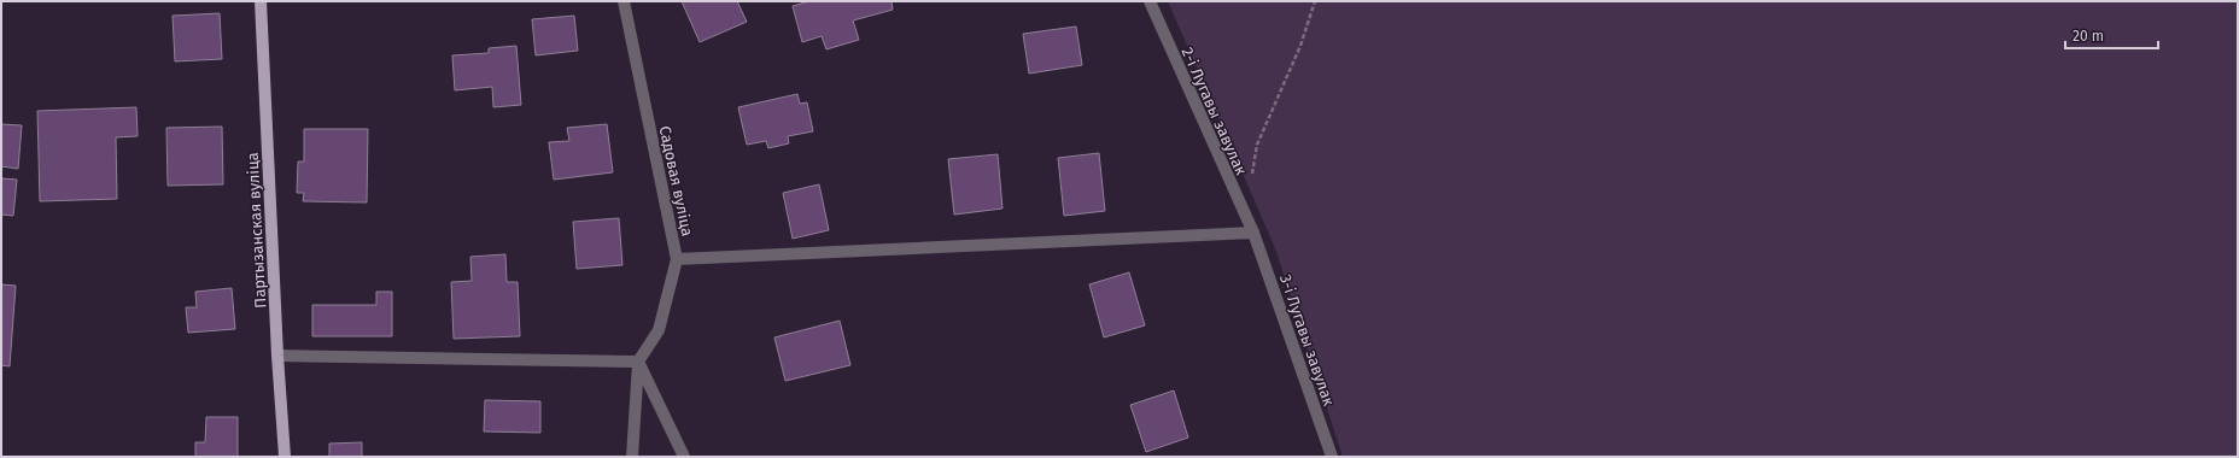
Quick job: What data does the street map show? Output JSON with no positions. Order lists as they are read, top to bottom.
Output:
{
  "streets": {
    "main road": ["Партызанская вуліца"],
    "street": ["2-і Лугавы завулак", "Садовая вуліца", "3-і Лугавы завулак"]
  },
  "crossings": [
    ["2-і Лугавы завулак", "3-і Лугавы завулак"]
  ],
  "scale_bar": "20 m"
}
